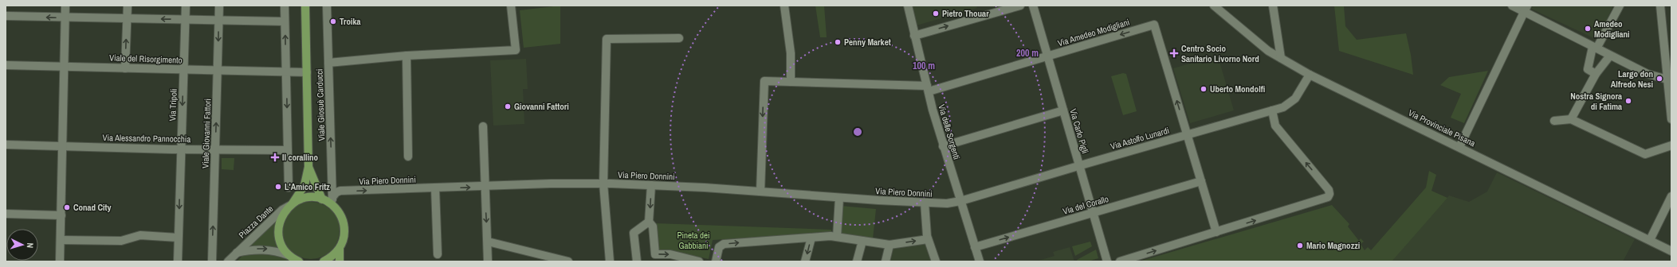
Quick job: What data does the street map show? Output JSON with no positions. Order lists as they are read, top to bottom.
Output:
{
  "streets": {
    "main road": ["Viale Giosuè Carducci"],
    "street": [
      "Via Amedeo Modigliani",
      "Viale del Risorgimento",
      "Via Tripoli",
      "Via Provinciale Pisana",
      "Via Carlo Pigli",
      "Via delle Sorgenti",
      "Viale Giovanni Fattori",
      "Via Alessandro Pannocchia",
      "Via Astolfo Lunardi",
      "Via Piero Donnini",
      "Via del Corallo",
      "Piazza Dante"
    ]
  },
  "crossings": [
    ["Via Amedeo Modigliani", "Via Carlo Pigli"],
    ["Via Amedeo Modigliani", "Via delle Sorgenti"],
    ["Via Amedeo Modigliani", "Via Astolfo Lunardi"],
    ["Via Amedeo Modigliani", "Via Piero Donnini"],
    ["Viale del Risorgimento", "Via Tripoli"],
    ["Viale del Risorgimento", "Viale Giosuè Carducci"],
    ["Viale del Risorgimento", "Viale Giovanni Fattori"],
    ["Via Tripoli", "Via Alessandro Pannocchia"],
    ["Viale Giosuè Carducci", "Via Piero Donnini"],
    ["Viale Giosuè Carducci", "Piazza Dante"],
    ["Via Provinciale Pisana", "Via Astolfo Lunardi"],
    ["Via Carlo Pigli", "Via Astolfo Lunardi"],
    ["Via Carlo Pigli", "Via del Corallo"],
    ["Via delle Sorgenti", "Via Astolfo Lunardi"],
    ["Via delle Sorgenti", "Via Piero Donnini"],
    ["Via delle Sorgenti", "Via del Corallo"],
    ["Viale Giovanni Fattori", "Via Alessandro Pannocchia"],
    ["Via Astolfo Lunardi", "Via Piero Donnini"]
  ],
  "one_way": ["Via Tripoli", "Via del Corallo", "Piazza Dante"],
  "parks": ["Pineta dei Gabbiani"],
  "places": {
    "other": [
      "Pietro Thouar",
      "Troika",
      "Amedeo Modigliani",
      "Penny Market",
      "Largo don Alfredo Nesi",
      "Uberto Mondolfi",
      "Nostra Signora di Fatima",
      "Giovanni Fattori",
      "L'Amico Fritz",
      "Conad City",
      "Mario Magnozzi"
    ],
    "health": ["Centro Socio Sanitario Livorno Nord", "Il corallino"]
  },
  "north": "right",
  "rings": ["200 m", "100 m"]
}
